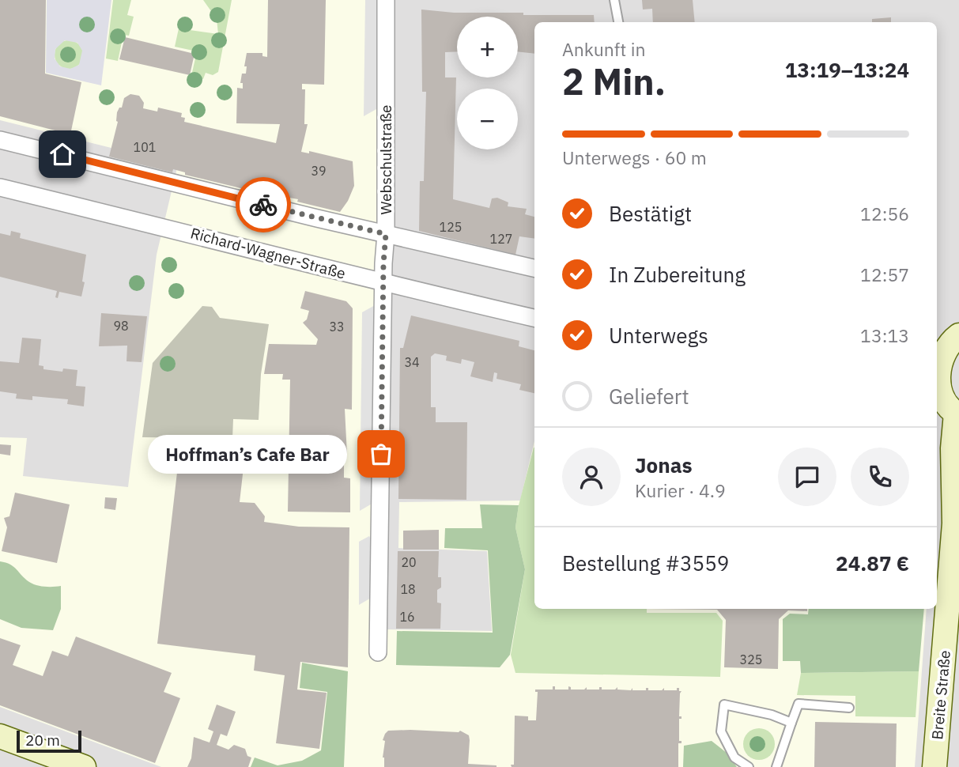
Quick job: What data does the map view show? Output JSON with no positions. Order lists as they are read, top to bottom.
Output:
{
  "streets": {
    "street": ["Webschulstraße", "Richard-Wagner-Straße", "Breite Straße"]
  },
  "crossings": [
    ["Webschulstraße", "Richard-Wagner-Straße"]
  ],
  "places": ["Hoffman’s Cafe Bar"],
  "house_numbers": [
    "101",
    "39",
    "125",
    "127",
    "98",
    "33",
    "34",
    "20",
    "18",
    "16",
    "325"
  ],
  "scale_bar": "20 m",
  "page": {
    "map_buttons": ["+", "−"],
    "heading": ["2 Min.", "Ankunft in", "13:19–13:24"],
    "panel": [
      "Jonas",
      "Kurier · 4.9",
      "Bestellung #3559",
      "24.87 €"
    ],
    "bar": "Unterwegs · 60 m",
    "list": [
      ["Bestätigt", "12:56"],
      ["In Zubereitung", "12:57"],
      ["Unterwegs", "13:13"],
      "Geliefert"
    ],
    "bubble": "Hoffman’s Cafe Bar",
    "scale": "20 m"
  }
}
